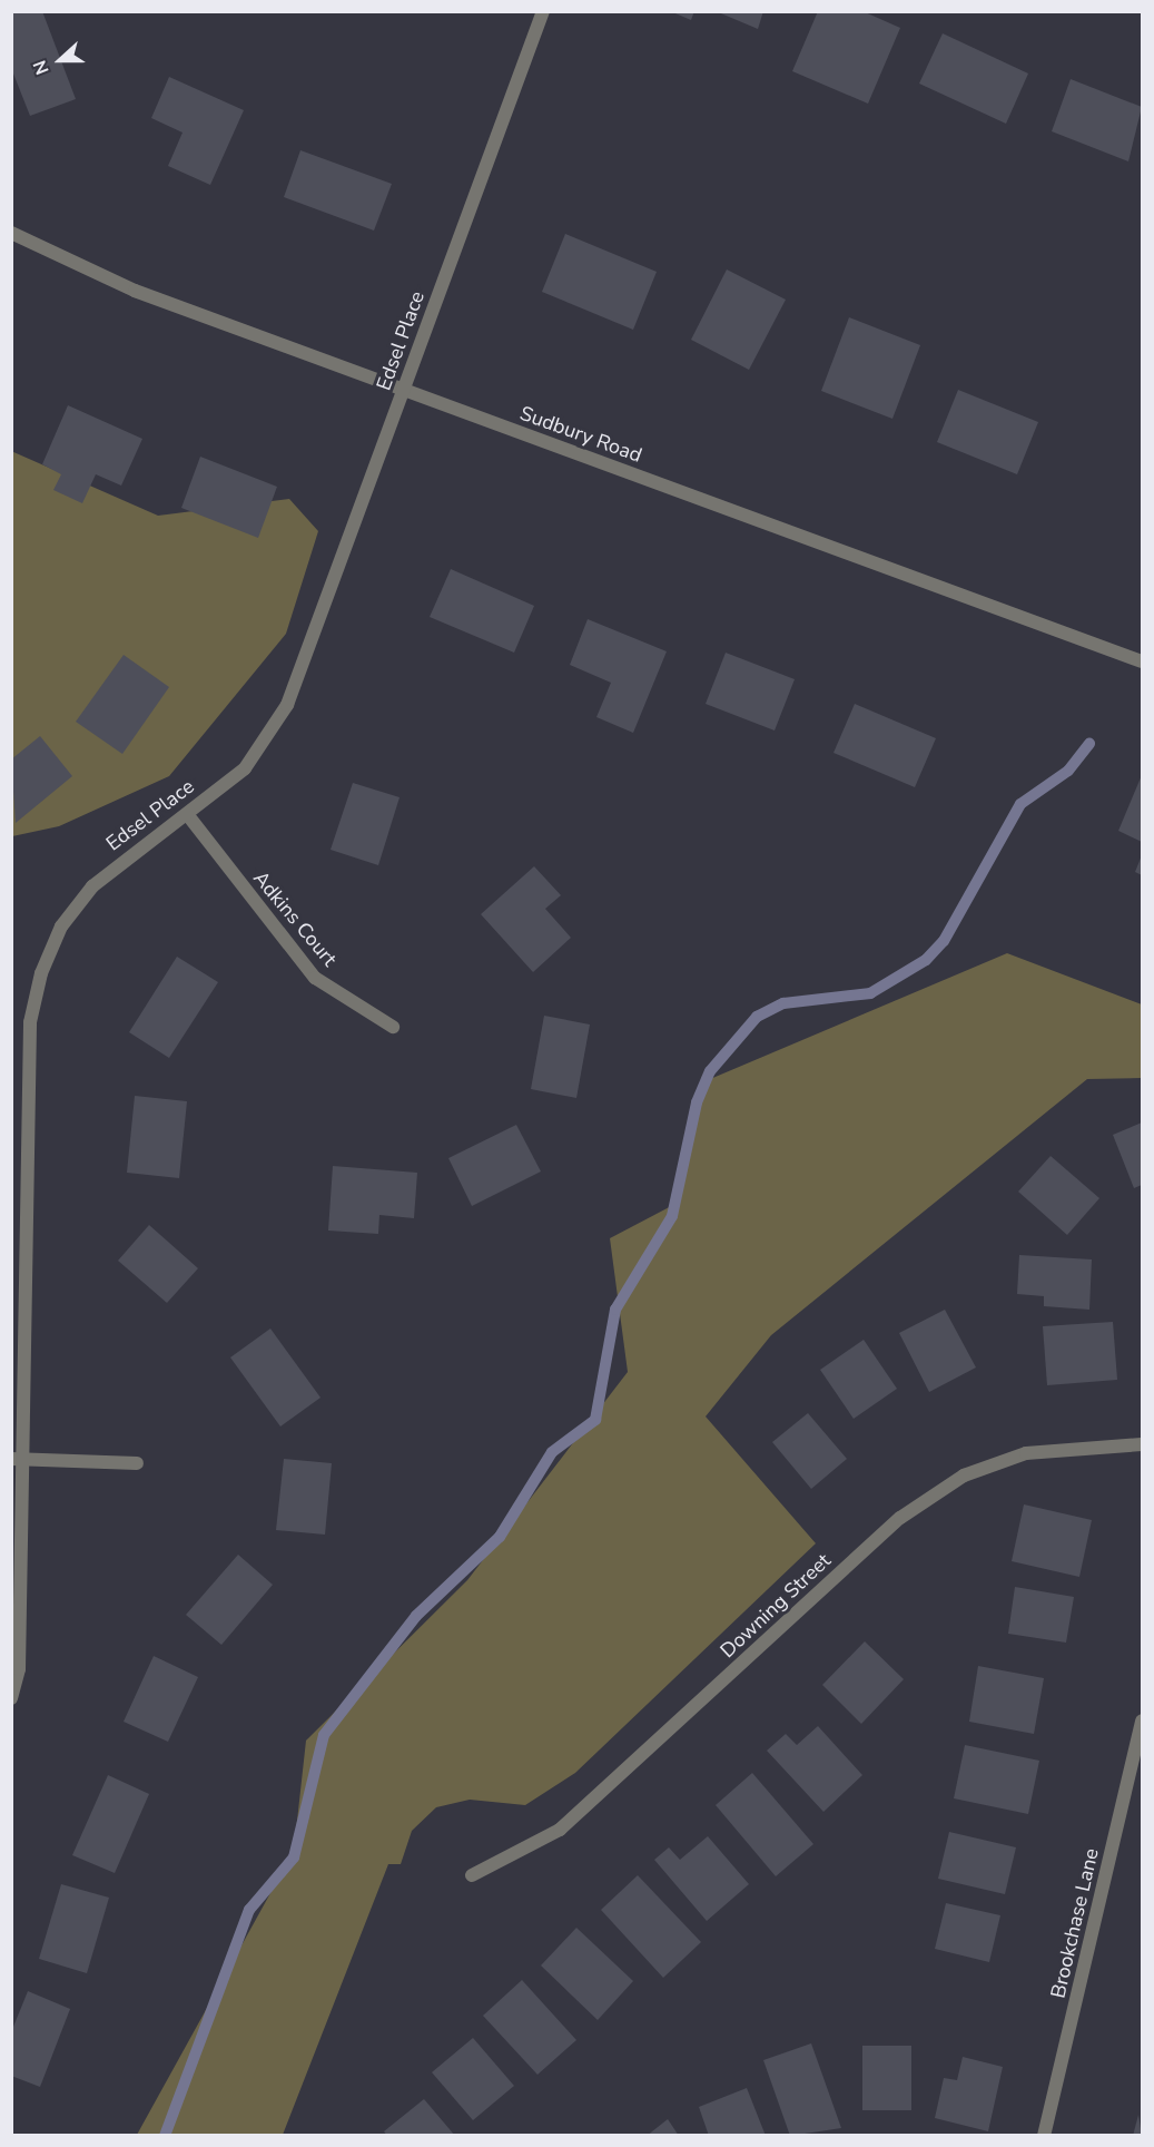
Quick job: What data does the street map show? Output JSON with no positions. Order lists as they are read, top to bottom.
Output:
{
  "streets": {
    "street": [
      "Edsel Place",
      "Sudbury Road",
      "Adkins Court",
      "Downing Street",
      "Brookchase Lane"
    ]
  },
  "crossings": [
    ["Edsel Place", "Sudbury Road"],
    ["Edsel Place", "Adkins Court"]
  ],
  "north": "left"
}
